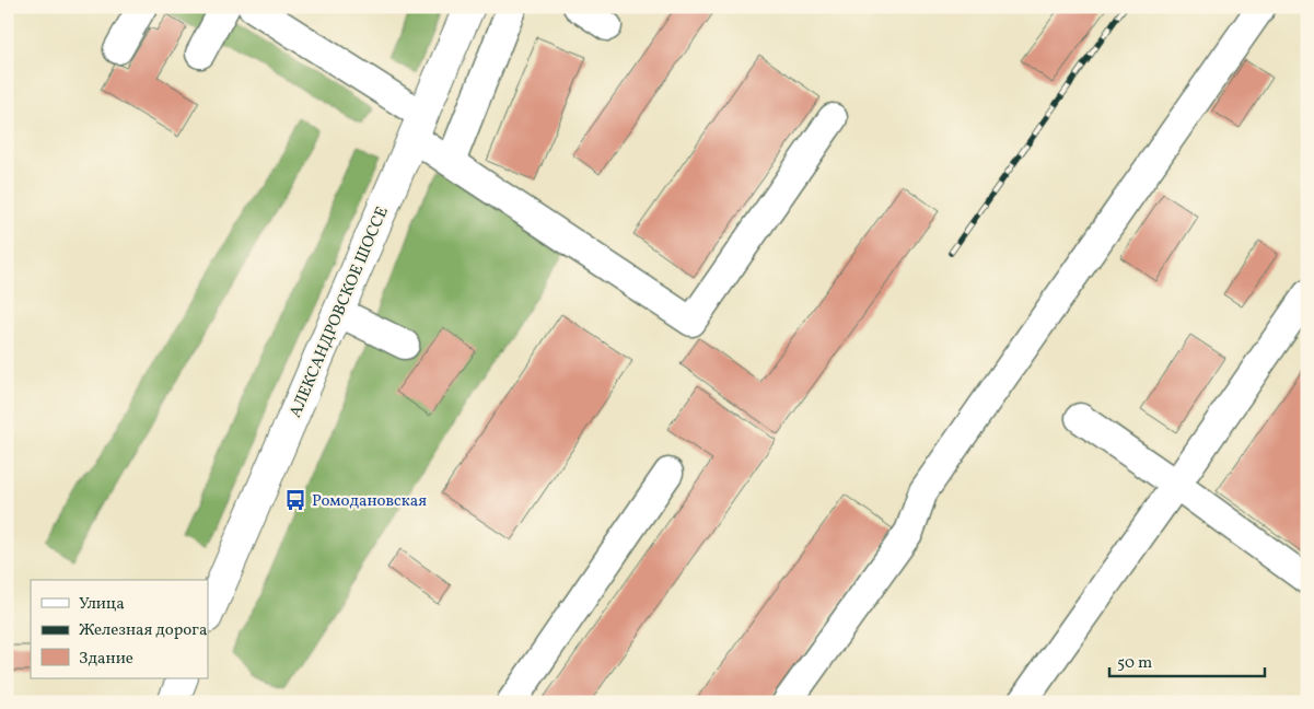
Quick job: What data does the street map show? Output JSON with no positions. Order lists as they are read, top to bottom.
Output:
{
  "streets": {
    "main road": ["АЛЕКСАНДРОВСКОЕ ШОССЕ"]
  },
  "places": {
    "bus stop": ["Ромодановская"]
  },
  "legend": ["Улица", "Железная дорога", "Здание"],
  "scale_bar": "50 m"
}
